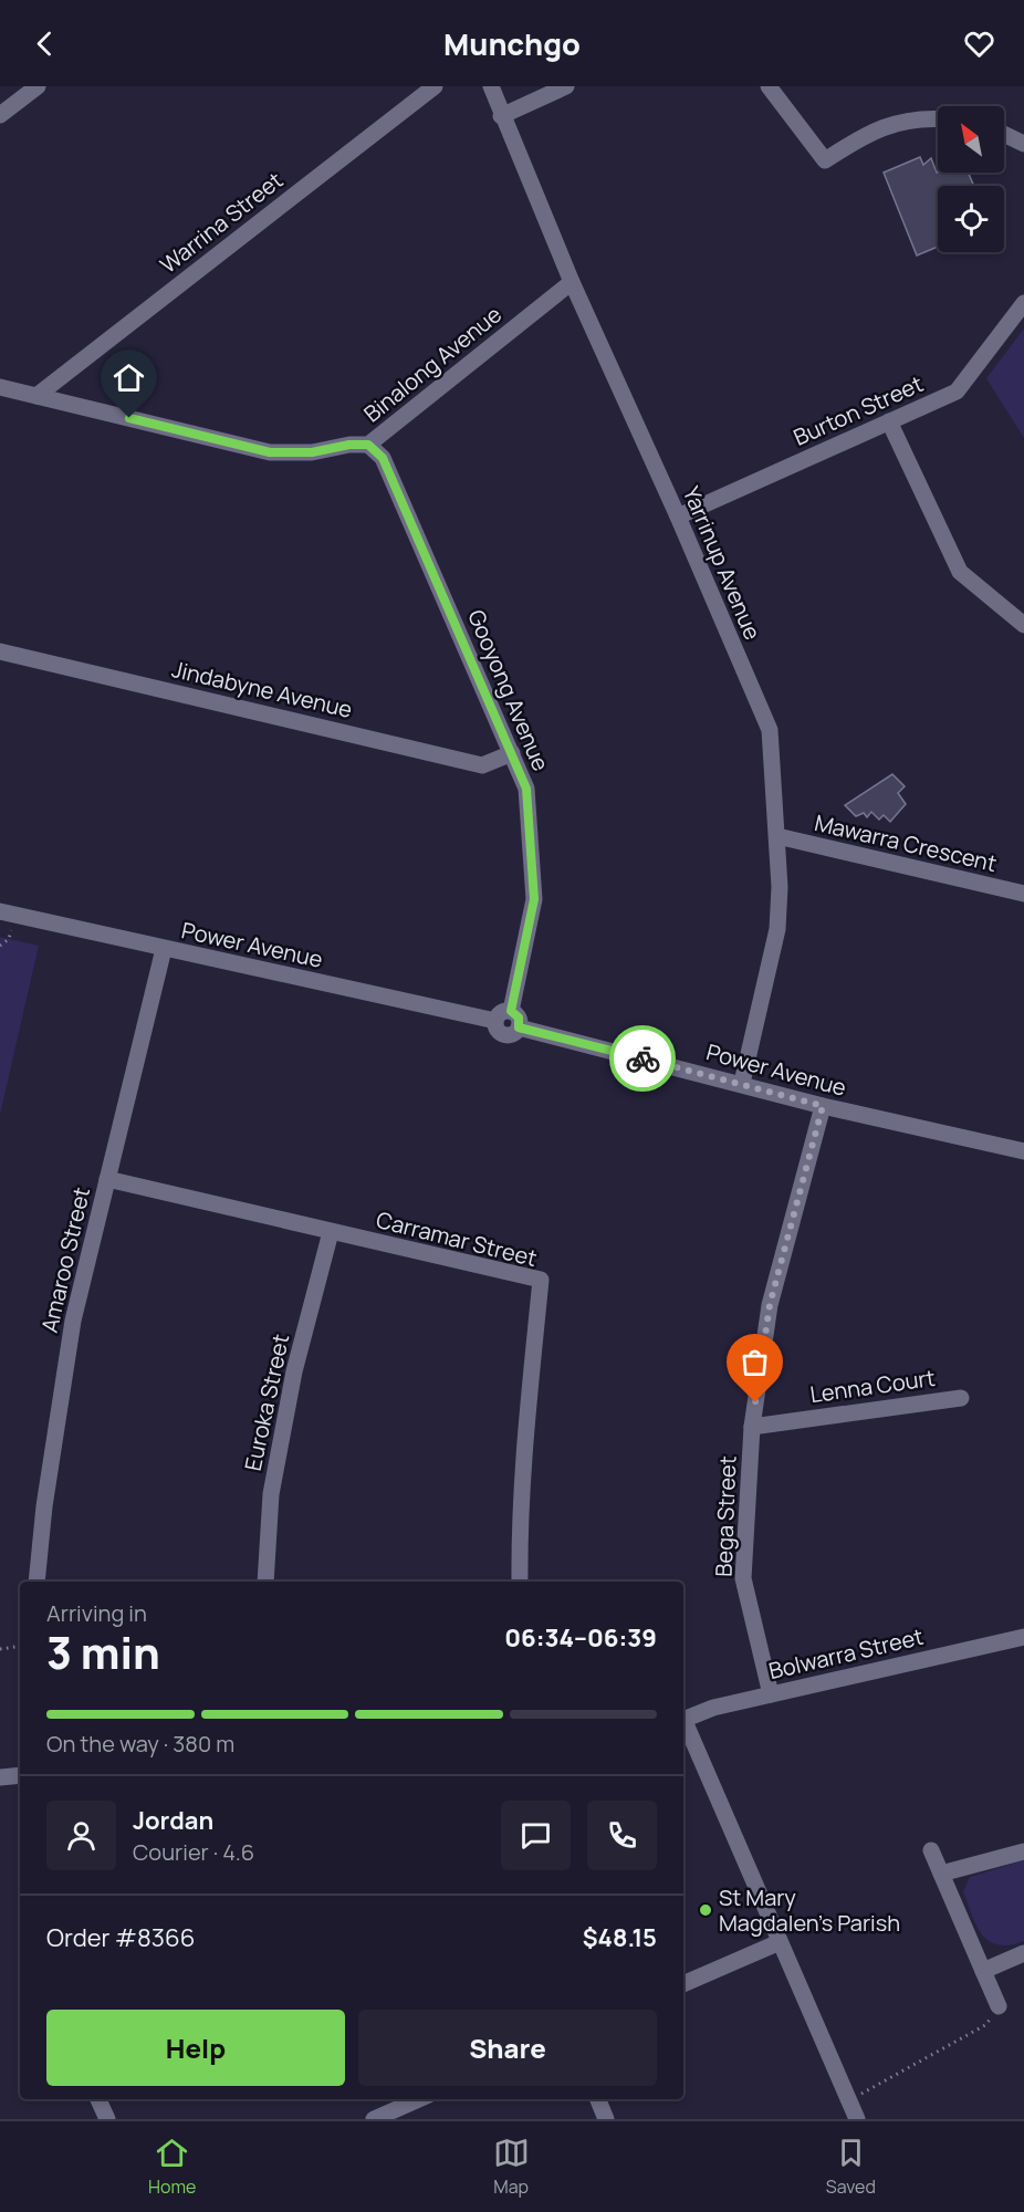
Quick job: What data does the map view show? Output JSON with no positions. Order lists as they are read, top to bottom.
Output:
{
  "streets": {
    "street": [
      "Warrina Street",
      "Binalong Avenue",
      "Burton Street",
      "Yarrinup Avenue",
      "Jindabyne Avenue",
      "Gooyong Avenue",
      "Mawarra Crescent",
      "Power Avenue",
      "Carramar Street",
      "Amaroo Street",
      "Lenna Court",
      "Euroka Street",
      "Bega Street",
      "Bolwarra Street"
    ]
  },
  "crossings": [
    ["Warrina Street", "Binalong Avenue"],
    ["Binalong Avenue", "Yarrinup Avenue"],
    ["Binalong Avenue", "Gooyong Avenue"],
    ["Burton Street", "Yarrinup Avenue"],
    ["Yarrinup Avenue", "Mawarra Crescent"],
    ["Yarrinup Avenue", "Power Avenue"],
    ["Jindabyne Avenue", "Gooyong Avenue"],
    ["Gooyong Avenue", "Power Avenue"],
    ["Power Avenue", "Amaroo Street"],
    ["Power Avenue", "Bega Street"],
    ["Carramar Street", "Amaroo Street"],
    ["Carramar Street", "Euroka Street"],
    ["Lenna Court", "Bega Street"],
    ["Bega Street", "Bolwarra Street"]
  ],
  "places": ["St Mary Magdalen's Parish"],
  "north": "top left",
  "page": {
    "header": "Munchgo",
    "heading": ["3 min", "Arriving in", "06:34–06:39"],
    "panel": [
      "Jordan",
      "Courier · 4.6",
      "Order #8366",
      "$48.15"
    ],
    "bar": "On the way · 380 m",
    "buttons": ["Help", "Share"],
    "tabs": ["Home", "Map", "Saved"]
  }
}
